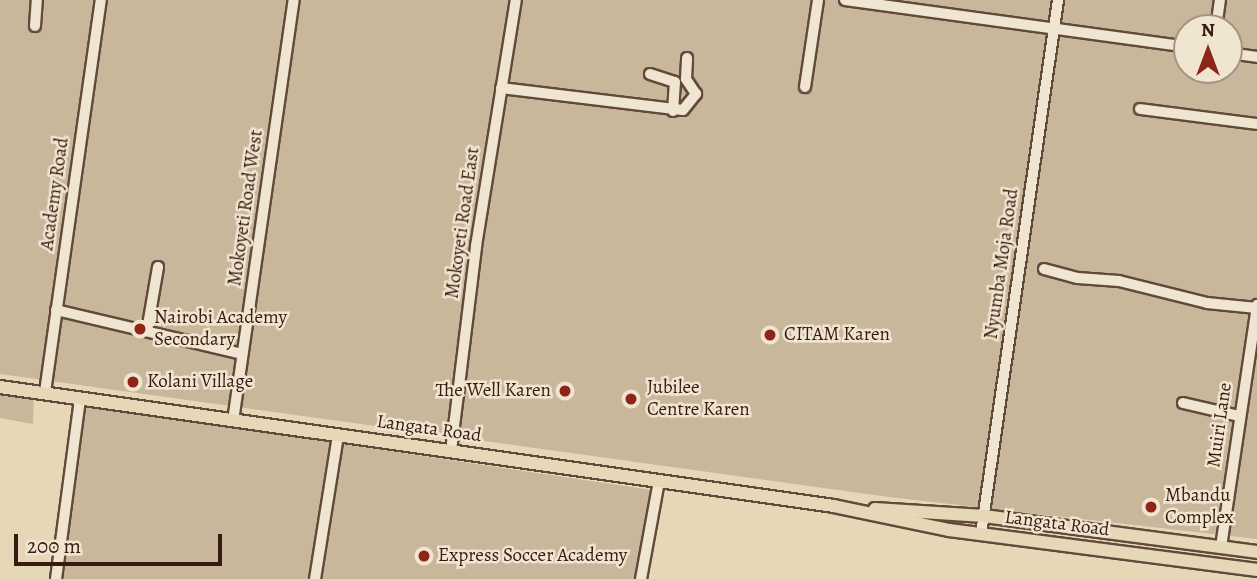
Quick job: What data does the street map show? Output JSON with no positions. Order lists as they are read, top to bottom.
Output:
{
  "streets": {
    "main road": ["Langata Road"],
    "street": [
      "Academy Road",
      "Mokoyeti Road West",
      "Mokoyeti Road East",
      "Nyumba Moja Road",
      "Muiri Lane"
    ]
  },
  "crossings": [
    ["Academy Road", "Langata Road"],
    ["Mokoyeti Road West", "Langata Road"],
    ["Mokoyeti Road East", "Langata Road"],
    ["Nyumba Moja Road", "Langata Road"],
    ["Muiri Lane", "Langata Road"]
  ],
  "places": [
    "Nairobi Academy Secondary",
    "CITAM Karen",
    "Kolani Village",
    "The Well Karen",
    "Jubilee Centre Karen",
    "Mbandu Complex",
    "Express Soccer Academy"
  ],
  "scale_bar": "200 m",
  "north": "top"
}
